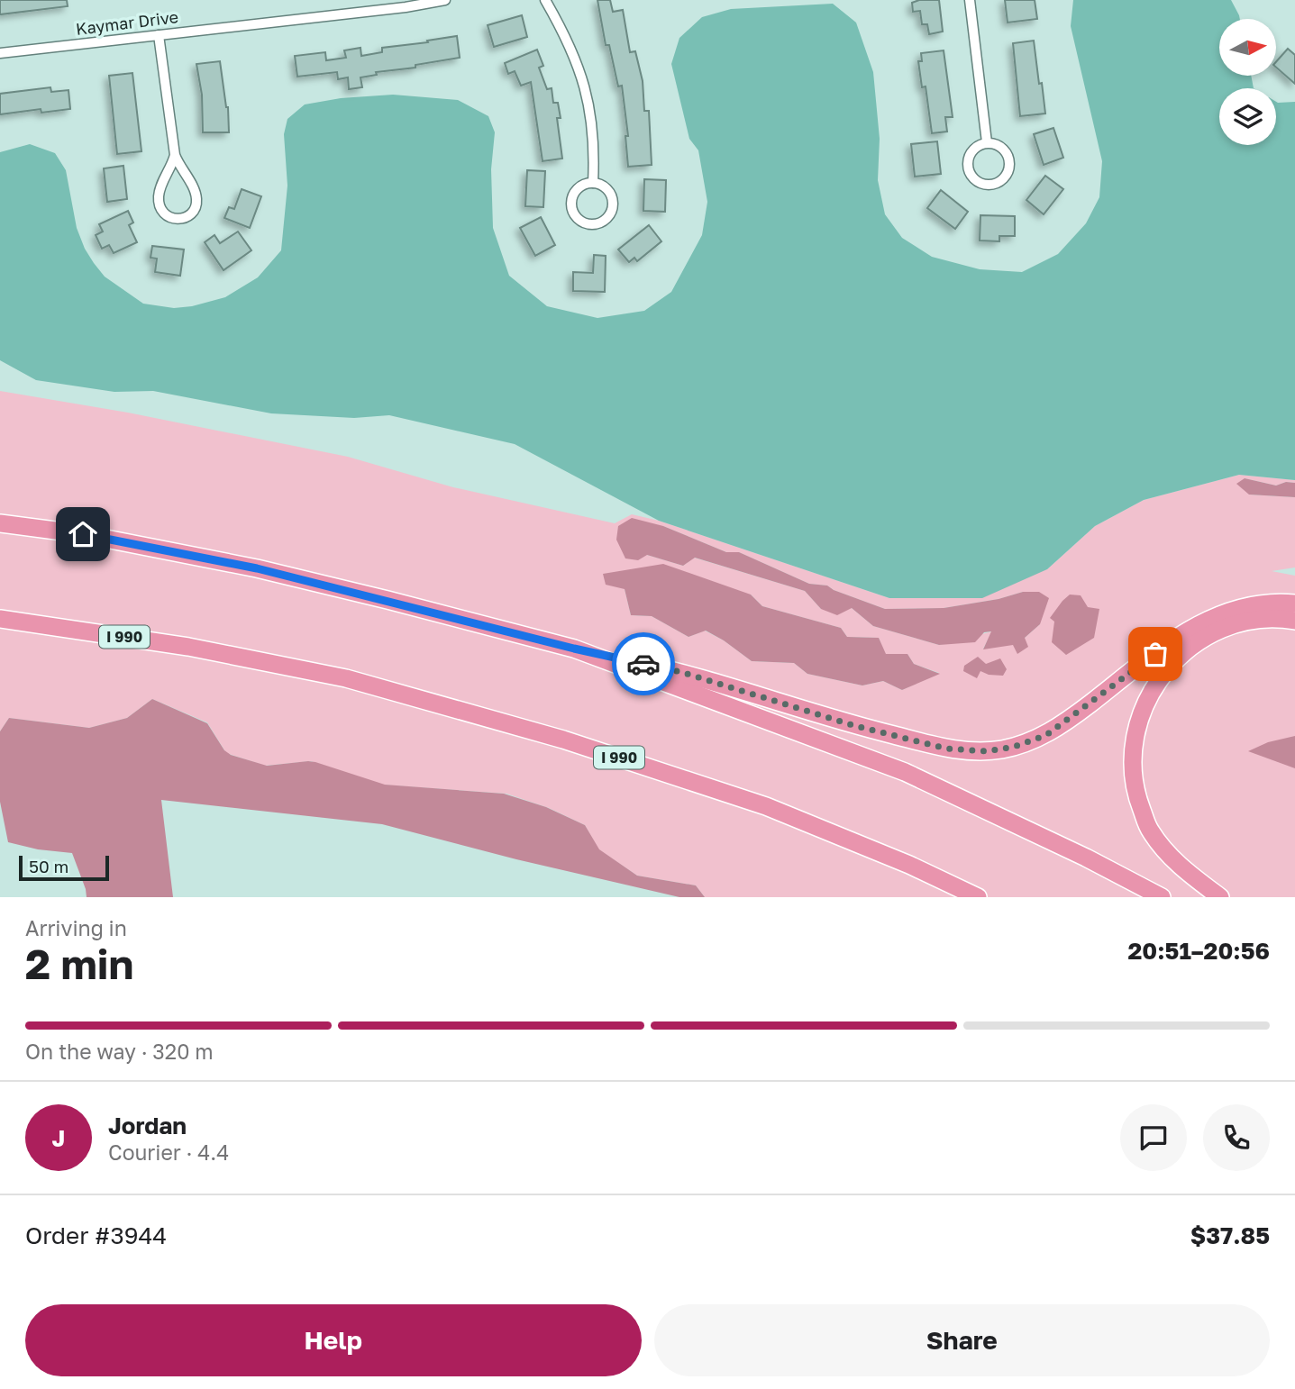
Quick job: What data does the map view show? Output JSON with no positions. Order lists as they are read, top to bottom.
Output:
{
  "streets": {
    "highway": ["I 990"],
    "street": ["Kaymar Drive"]
  },
  "scale_bar": "50 m",
  "north": "right",
  "page": {
    "scale": "50 m",
    "heading": ["2 min", "Arriving in", "20:51–20:56"],
    "panel": [
      "Jordan",
      "Courier · 4.4",
      "Order #3944",
      "$37.85"
    ],
    "bar": "On the way · 320 m",
    "round": "J",
    "buttons": ["Help", "Share"]
  }
}
